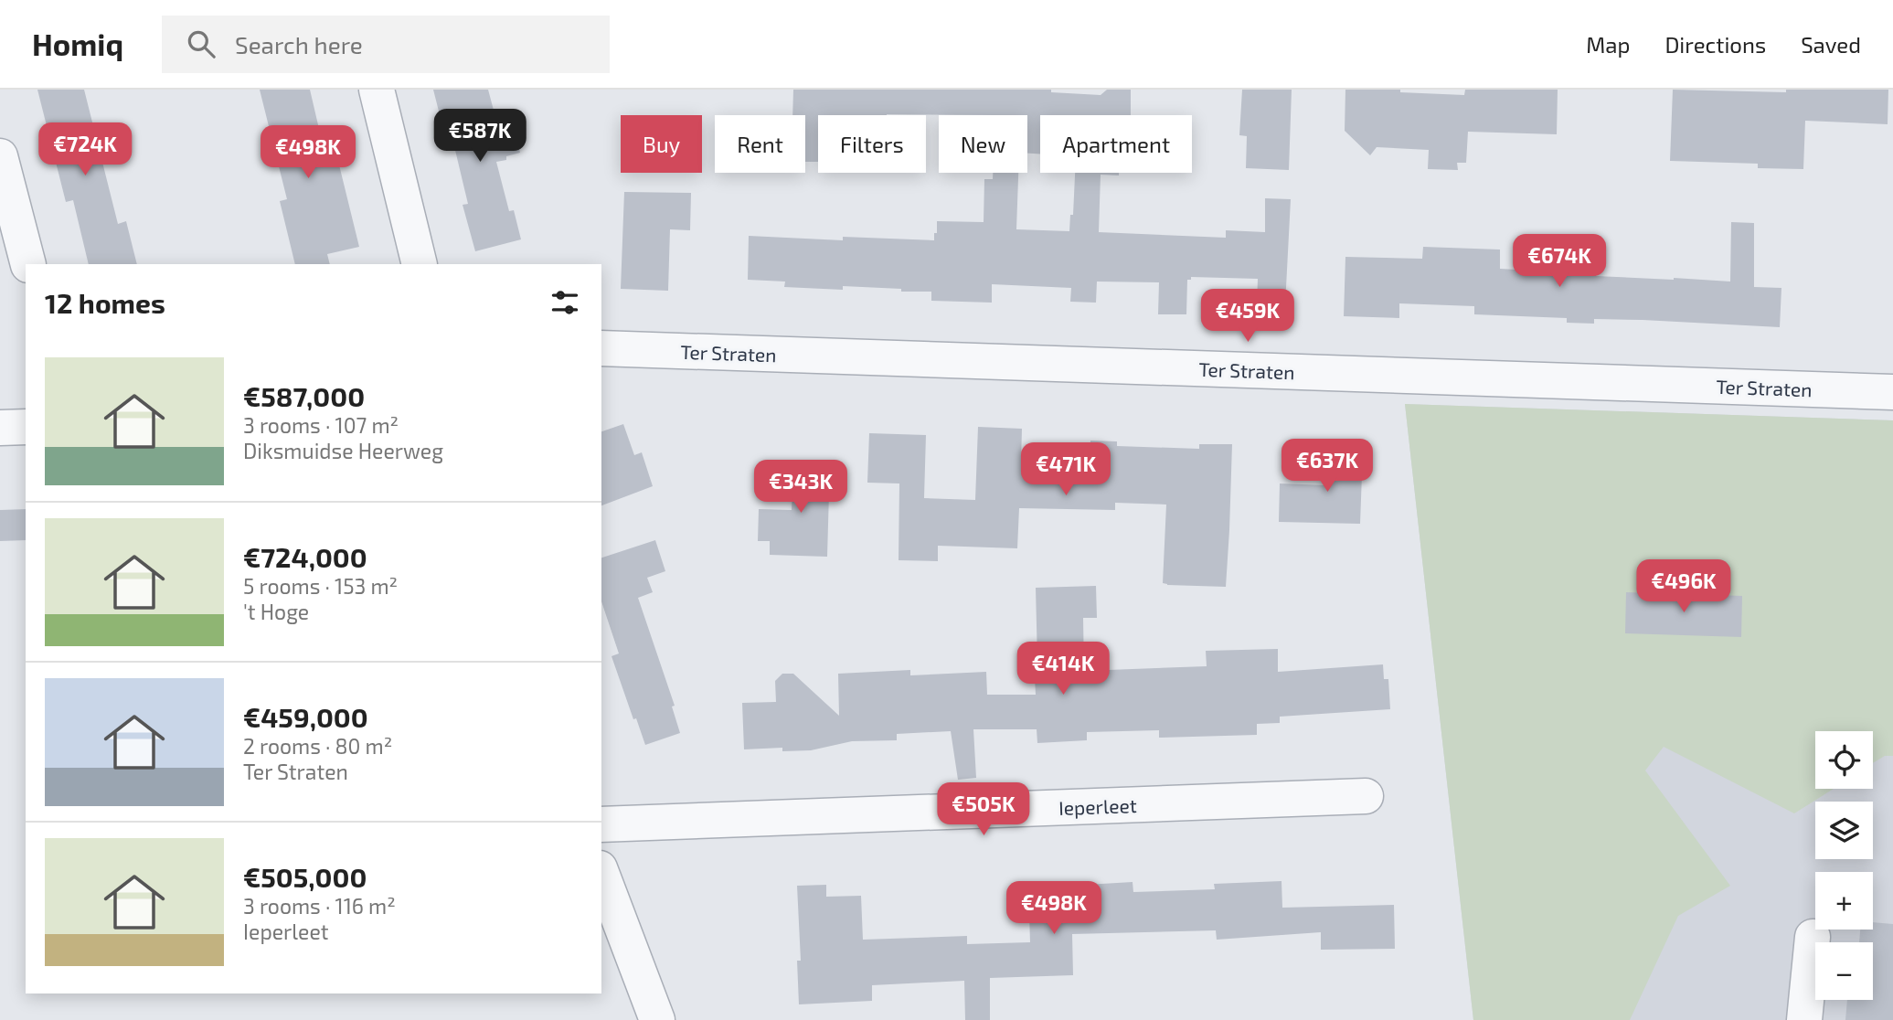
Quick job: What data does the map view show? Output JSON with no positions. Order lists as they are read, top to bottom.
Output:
{
  "streets": {
    "street": ["Ter Straten", "Ieperleet"]
  },
  "page": {
    "header": "Homiq",
    "search": "Search here",
    "nav": ["Map", "Directions", "Saved"],
    "price": [
      "€587K",
      "€724K",
      "€498K",
      "€674K",
      "€459K",
      "€637K",
      "€471K",
      "€343K",
      "€496K",
      "€414K",
      "€505K",
      "€498K"
    ],
    "chip": [
      "Buy",
      "Rent",
      "Filters",
      "New",
      "Apartment"
    ],
    "heading": "12 homes",
    "list": [
      {
        "name": "€587,000",
        "note": "3 rooms · 107 m² · Diksmuidse Heerweg"
      },
      {
        "name": "€724,000",
        "note": "5 rooms · 153 m² · 't Hoge"
      },
      {
        "name": "€459,000",
        "note": "2 rooms · 80 m² · Ter Straten"
      },
      {
        "name": "€505,000",
        "note": "3 rooms · 116 m² · Ieperleet"
      }
    ],
    "map_buttons": ["+", "−"]
  }
}
